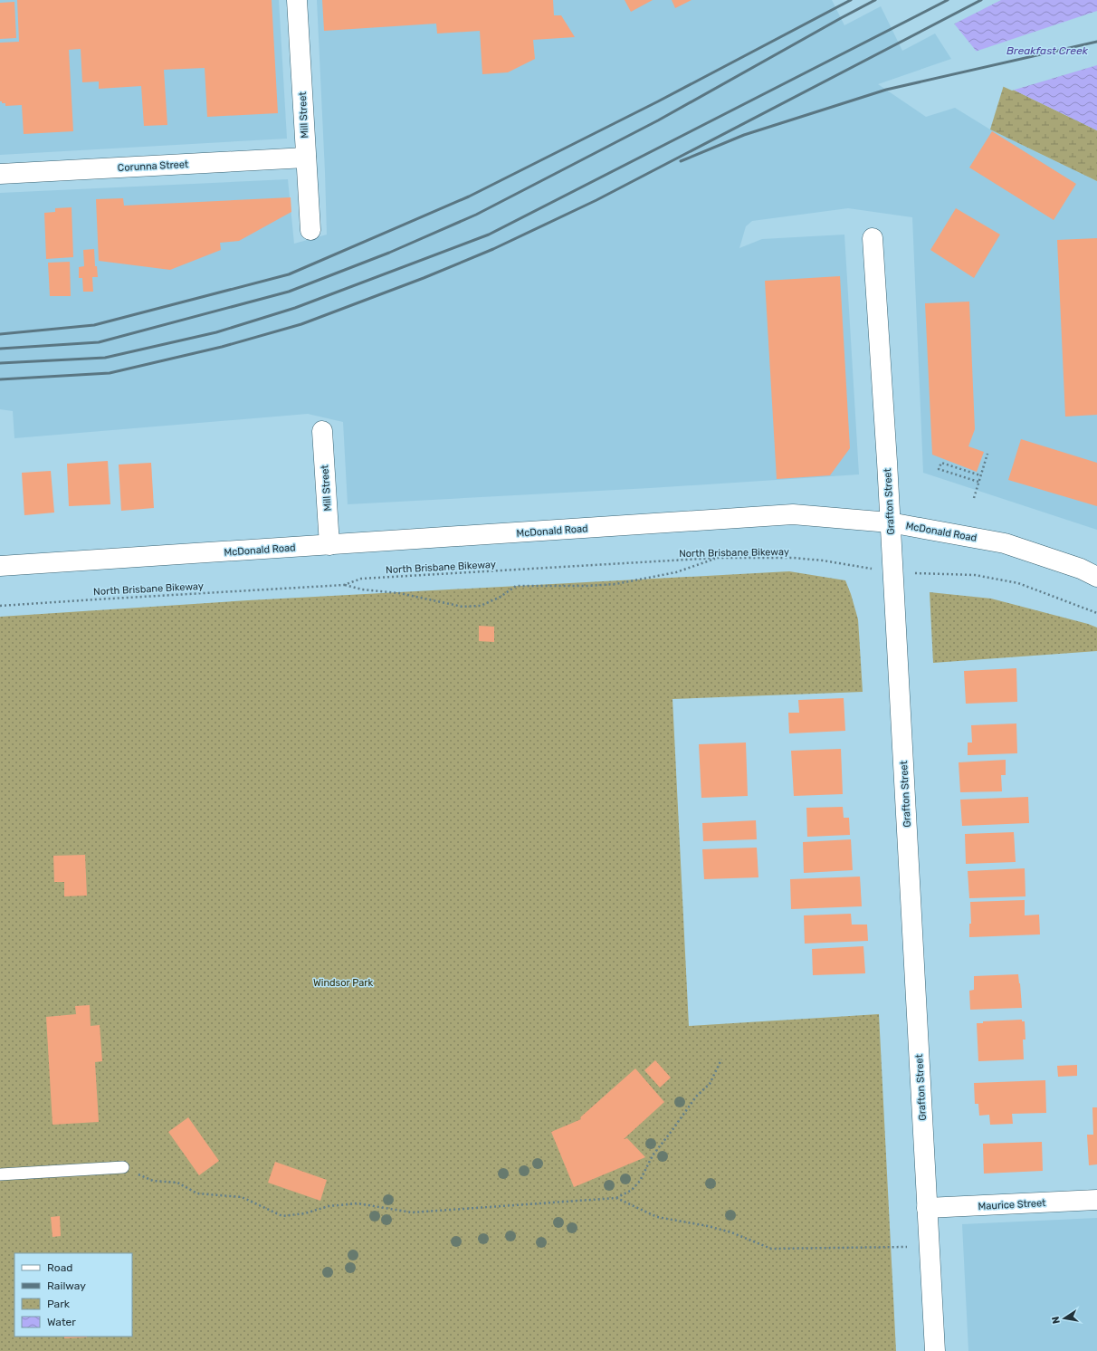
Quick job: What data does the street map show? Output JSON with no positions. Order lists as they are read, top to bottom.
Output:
{
  "streets": {
    "street": [
      "Mill Street",
      "Corunna Street",
      "Grafton Street",
      "McDonald Road",
      "Maurice Street"
    ],
    "path": ["North Brisbane Bikeway"]
  },
  "crossings": [
    ["Mill Street", "Corunna Street"],
    ["Mill Street", "McDonald Road"],
    ["Grafton Street", "McDonald Road"],
    ["Grafton Street", "Maurice Street"]
  ],
  "water": ["Breakfast Creek"],
  "parks": ["Windsor Park"],
  "legend": [
    "Road",
    "Railway",
    "Park",
    "Water"
  ],
  "north": "left"
}
